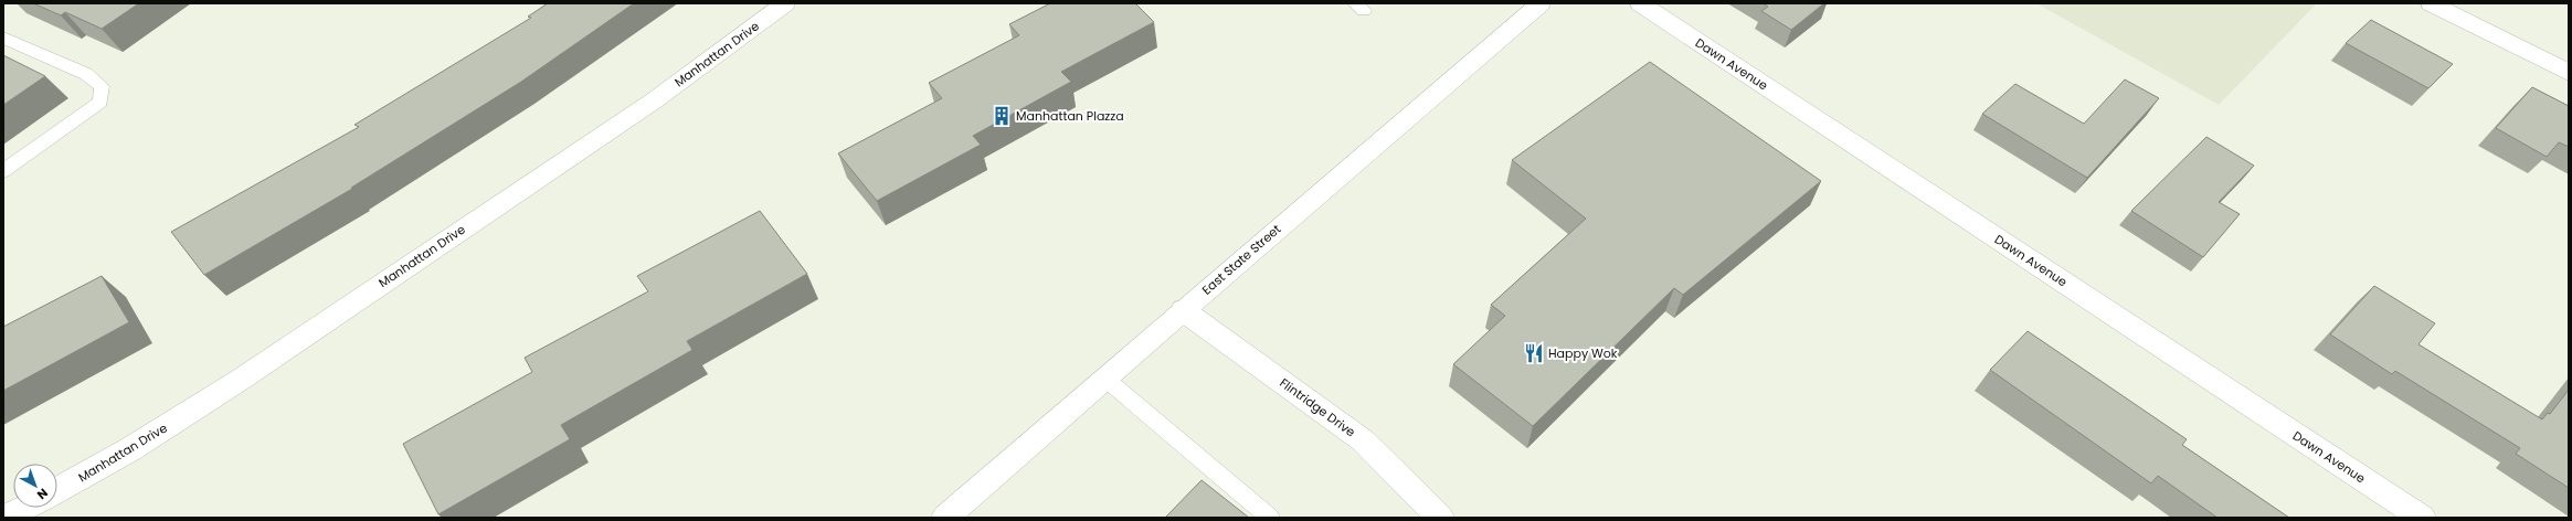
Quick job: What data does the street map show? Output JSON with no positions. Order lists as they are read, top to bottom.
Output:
{
  "streets": {
    "street": [
      "Manhattan Drive",
      "Dawn Avenue",
      "East State Street",
      "Flintridge Drive"
    ]
  },
  "crossings": [
    ["East State Street", "Flintridge Drive"]
  ],
  "places": {
    "building": ["Manhattan Plazza"],
    "restaurant": ["Happy Wok"]
  },
  "north": "bottom right"
}
